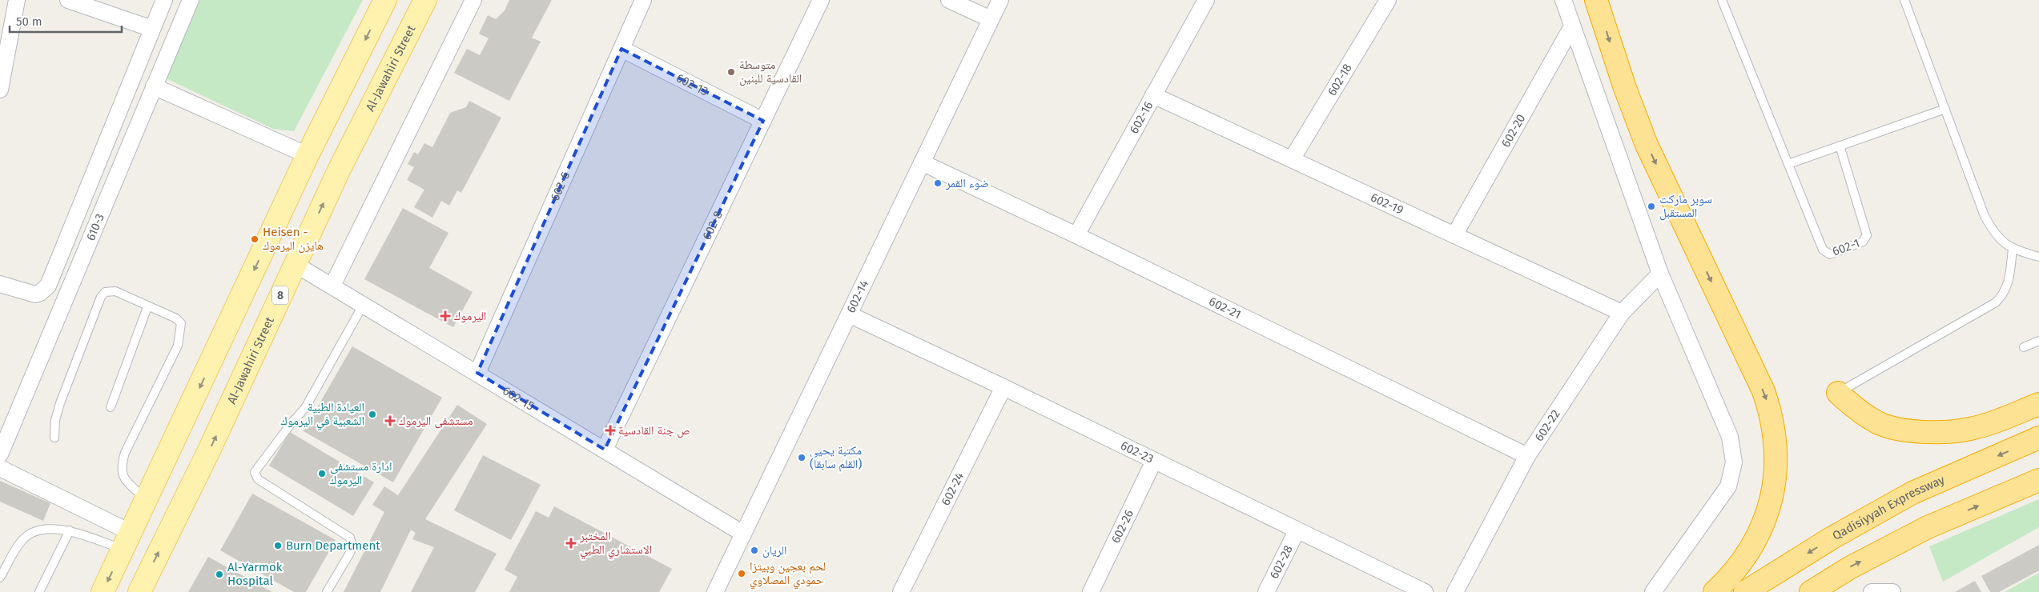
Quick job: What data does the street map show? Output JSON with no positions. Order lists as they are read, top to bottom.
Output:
{
  "streets": {
    "highway": ["Qadisiyyah Expressway"],
    "main road": ["Al-Jawahiri Street", "8"],
    "street": [
      "602-18",
      "602-13",
      "602-16",
      "602-20",
      "602-6",
      "602-19",
      "602-8",
      "610-3",
      "602-14",
      "602-21",
      "602-15",
      "602-22",
      "602-23",
      "602-24",
      "602-26",
      "602-28"
    ],
    "lane": ["602-1"]
  },
  "crossings": [
    ["Al-Jawahiri Street", "602-15"],
    ["602-18", "602-19"],
    ["602-13", "602-6"],
    ["602-13", "602-8"],
    ["602-16", "602-19"],
    ["602-16", "602-21"],
    ["602-20", "602-19"],
    ["602-6", "602-15"],
    ["602-19", "602-22"],
    ["602-8", "602-15"],
    ["602-14", "602-21"],
    ["602-14", "602-15"],
    ["602-14", "602-23"],
    ["602-21", "602-22"],
    ["602-23", "602-24"],
    ["602-23", "602-26"],
    ["602-23", "602-28"]
  ],
  "places": {
    "other": [
      "متوسطة القادسية للبنين",
      "ضوء القمر",
      "سوبر ماركت المستقبل",
      "Heisen - هايزن اليرموك",
      "العيادة الطبية الشعبية في اليرموك",
      "مكتبة يحيى (القلم سابقا)",
      "ادارة مستشفى اليرموك",
      "Burn Department",
      "الريان",
      "لحم بعجين وبيتزا حمودي المصلاوي",
      "Al-Yarmok Hospital"
    ],
    "health": [
      "اليرموك",
      "مستشفى اليرموك",
      "ص جنة القادسية",
      "المختبر الاستشاري الطبي"
    ]
  },
  "scale_bar": "50 m"
}
